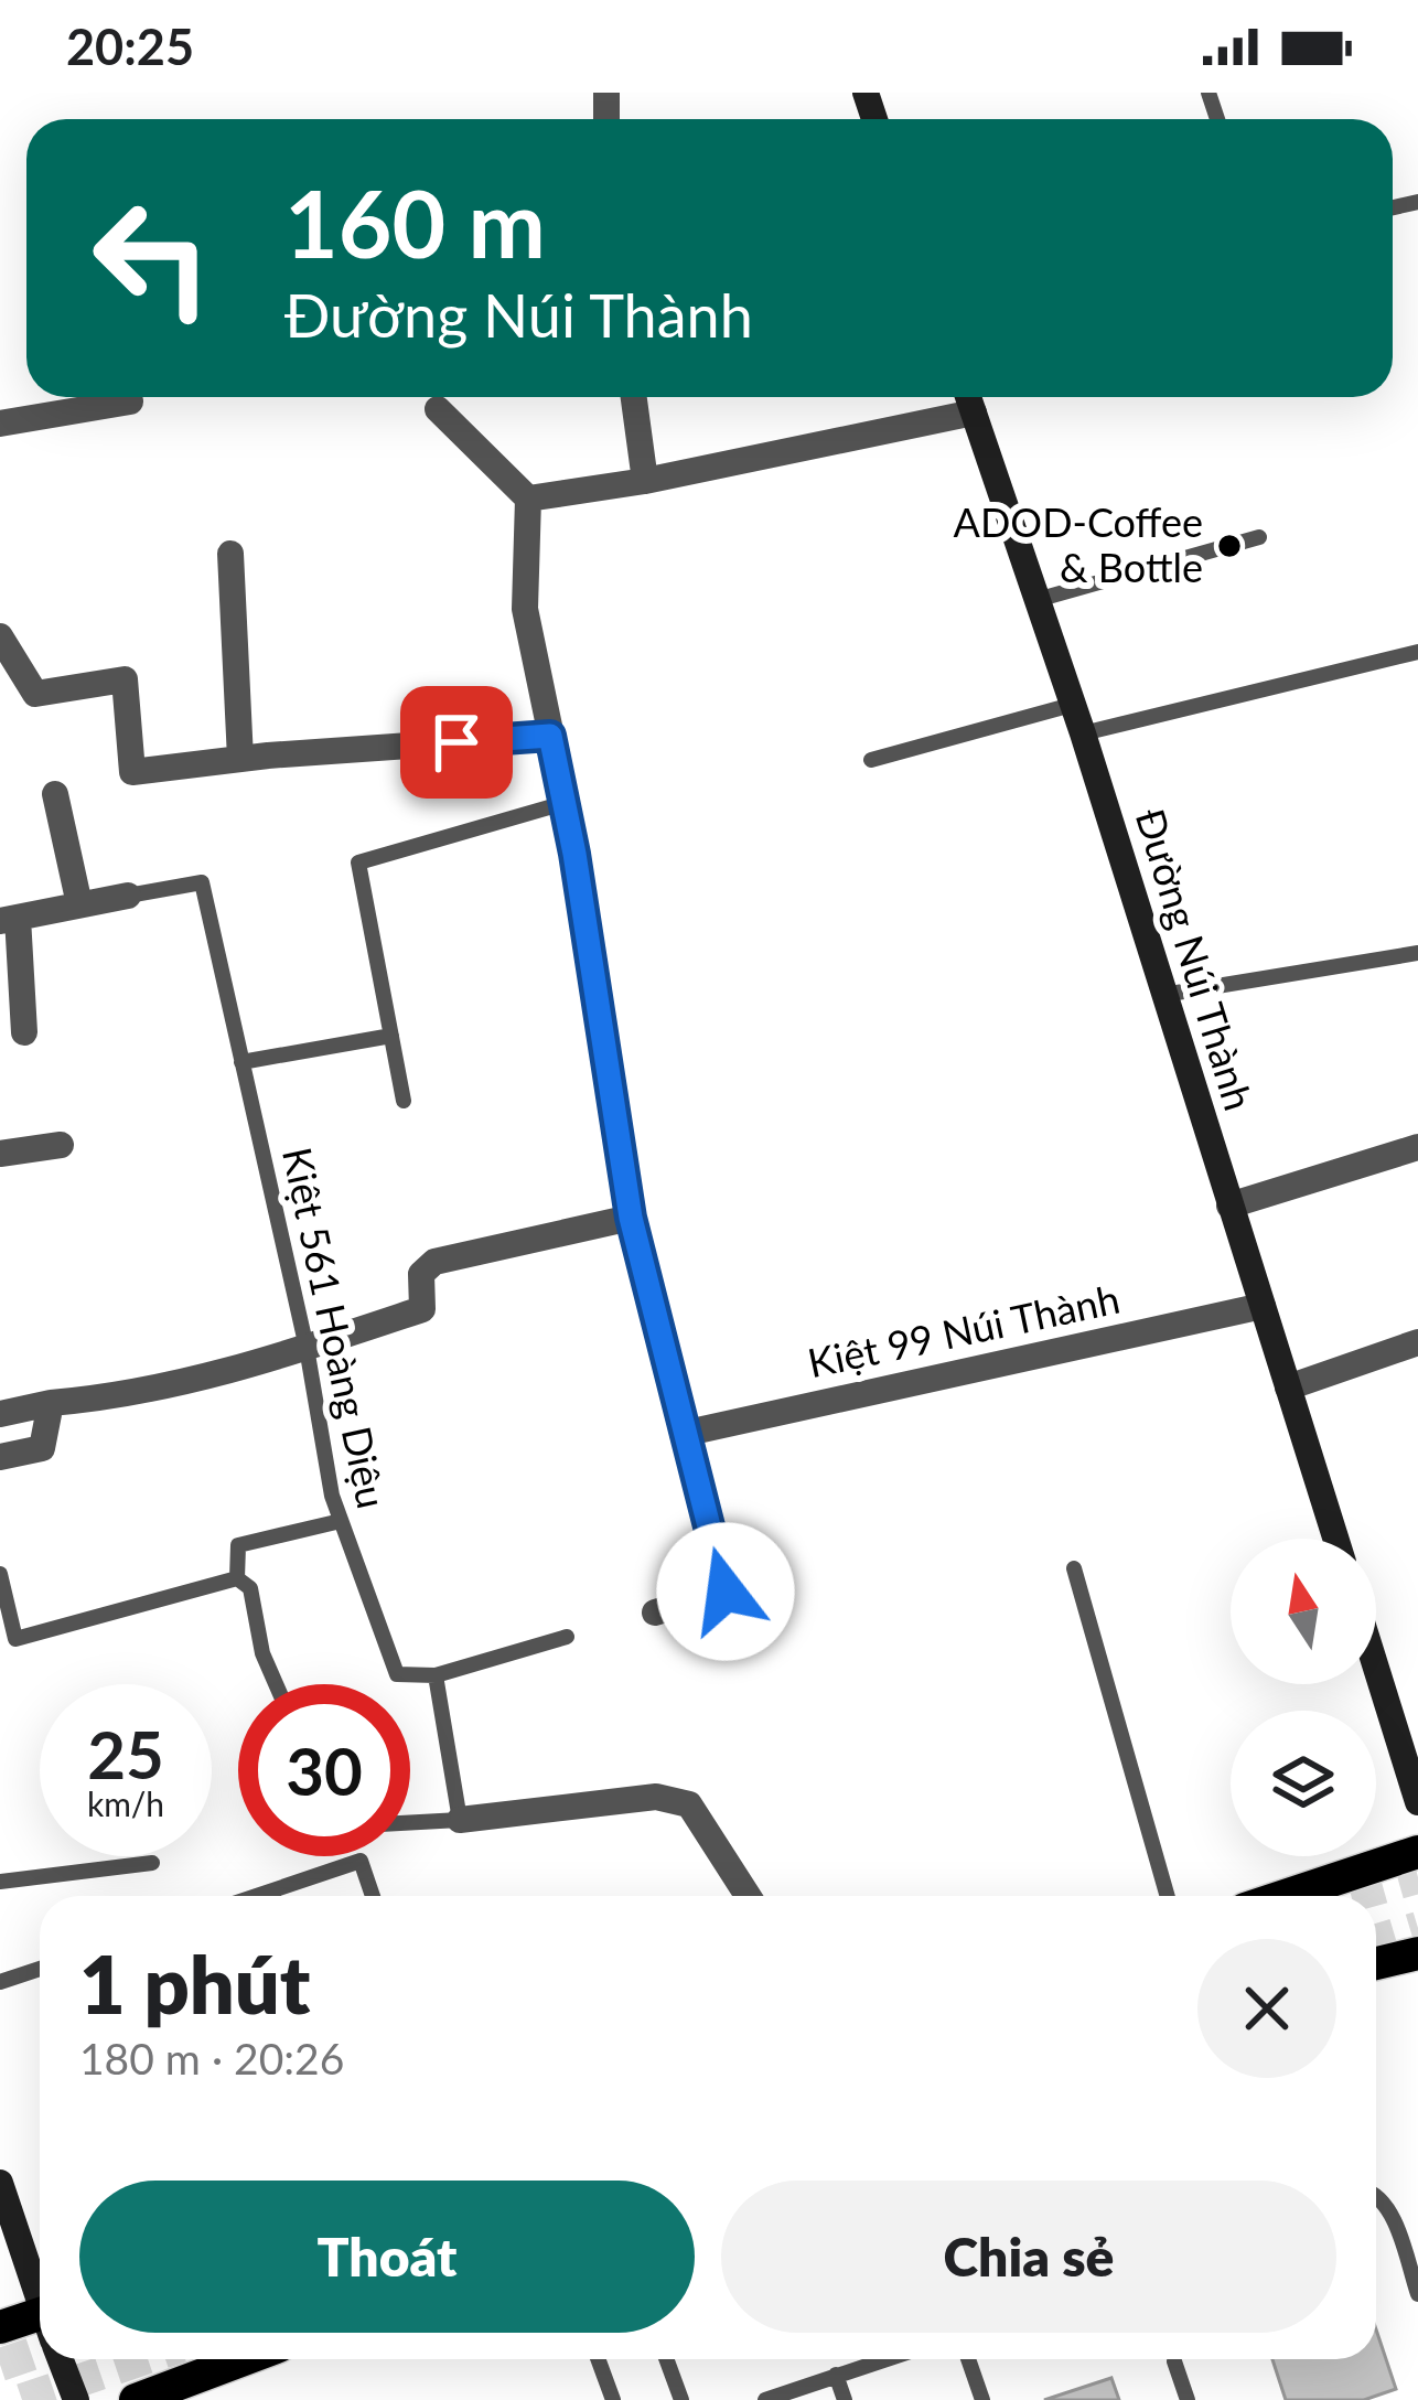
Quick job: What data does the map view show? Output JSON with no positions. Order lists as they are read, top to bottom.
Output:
{
  "streets": {
    "main road": ["Đường Núi Thành"],
    "street": ["Kiệt 99 Núi Thành"],
    "lane": ["Kiệt 561 Hoàng Diệu"]
  },
  "crossings": [
    ["Đường Núi Thành", "Kiệt 99 Núi Thành"]
  ],
  "places": ["ADOD-Coffee & Bottle"],
  "north": "top",
  "page": {
    "status": "20:25",
    "turn": ["160 m", "Đường Núi Thành"],
    "speed": "25 km/h",
    "limit": "30",
    "heading": ["1 phút", "180 m · 20:26"],
    "buttons": ["Thoát", "Chia sẻ"]
  }
}
